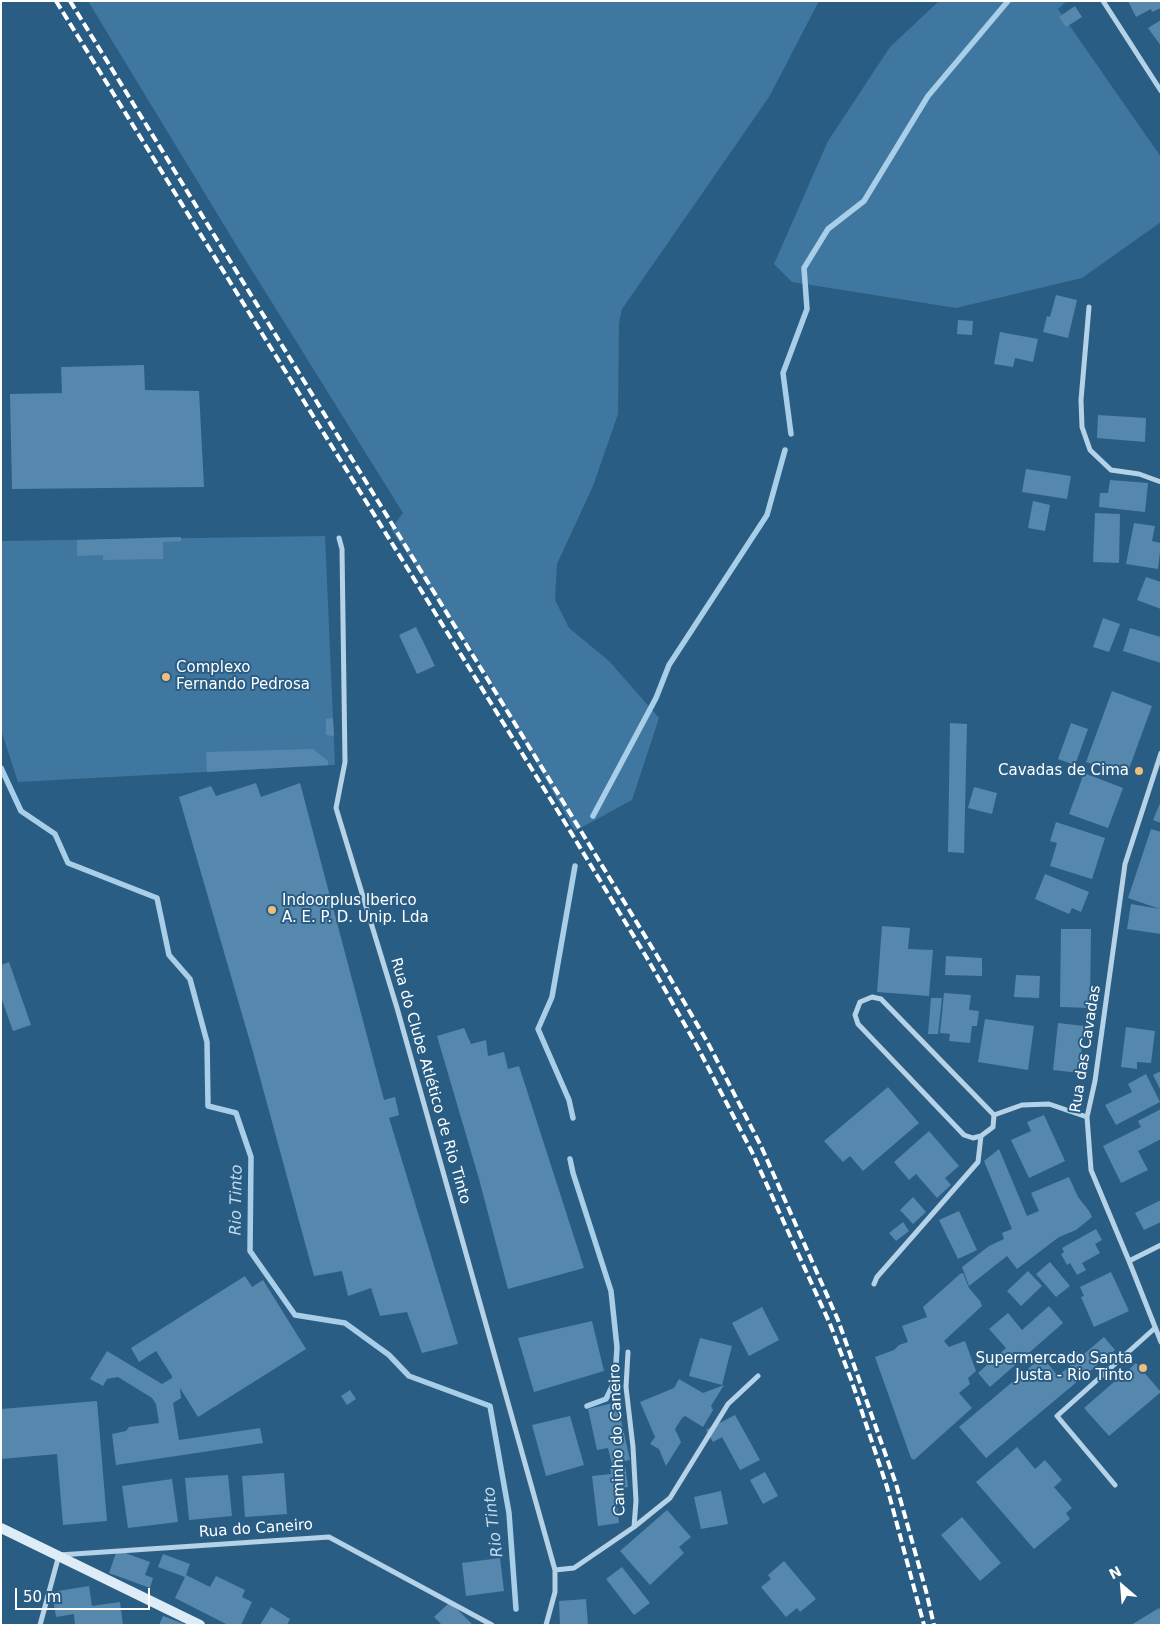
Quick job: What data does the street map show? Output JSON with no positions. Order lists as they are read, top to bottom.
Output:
{
  "streets": {
    "street": [
      "Rua das Cavadas",
      "Rua do Clube Atlético de Rio Tinto",
      "Caminho do Caneiro",
      "Rua do Caneiro"
    ]
  },
  "water": ["Rio Tinto"],
  "places": [
    "Complexo Fernando Pedrosa",
    "Cavadas de Cima",
    "Indoorplus Iberico A. E. P. D. Unip. Lda",
    "Supermercado Santa Justa - Rio Tinto"
  ],
  "scale_bar": "50 m",
  "north": "top left"
}
